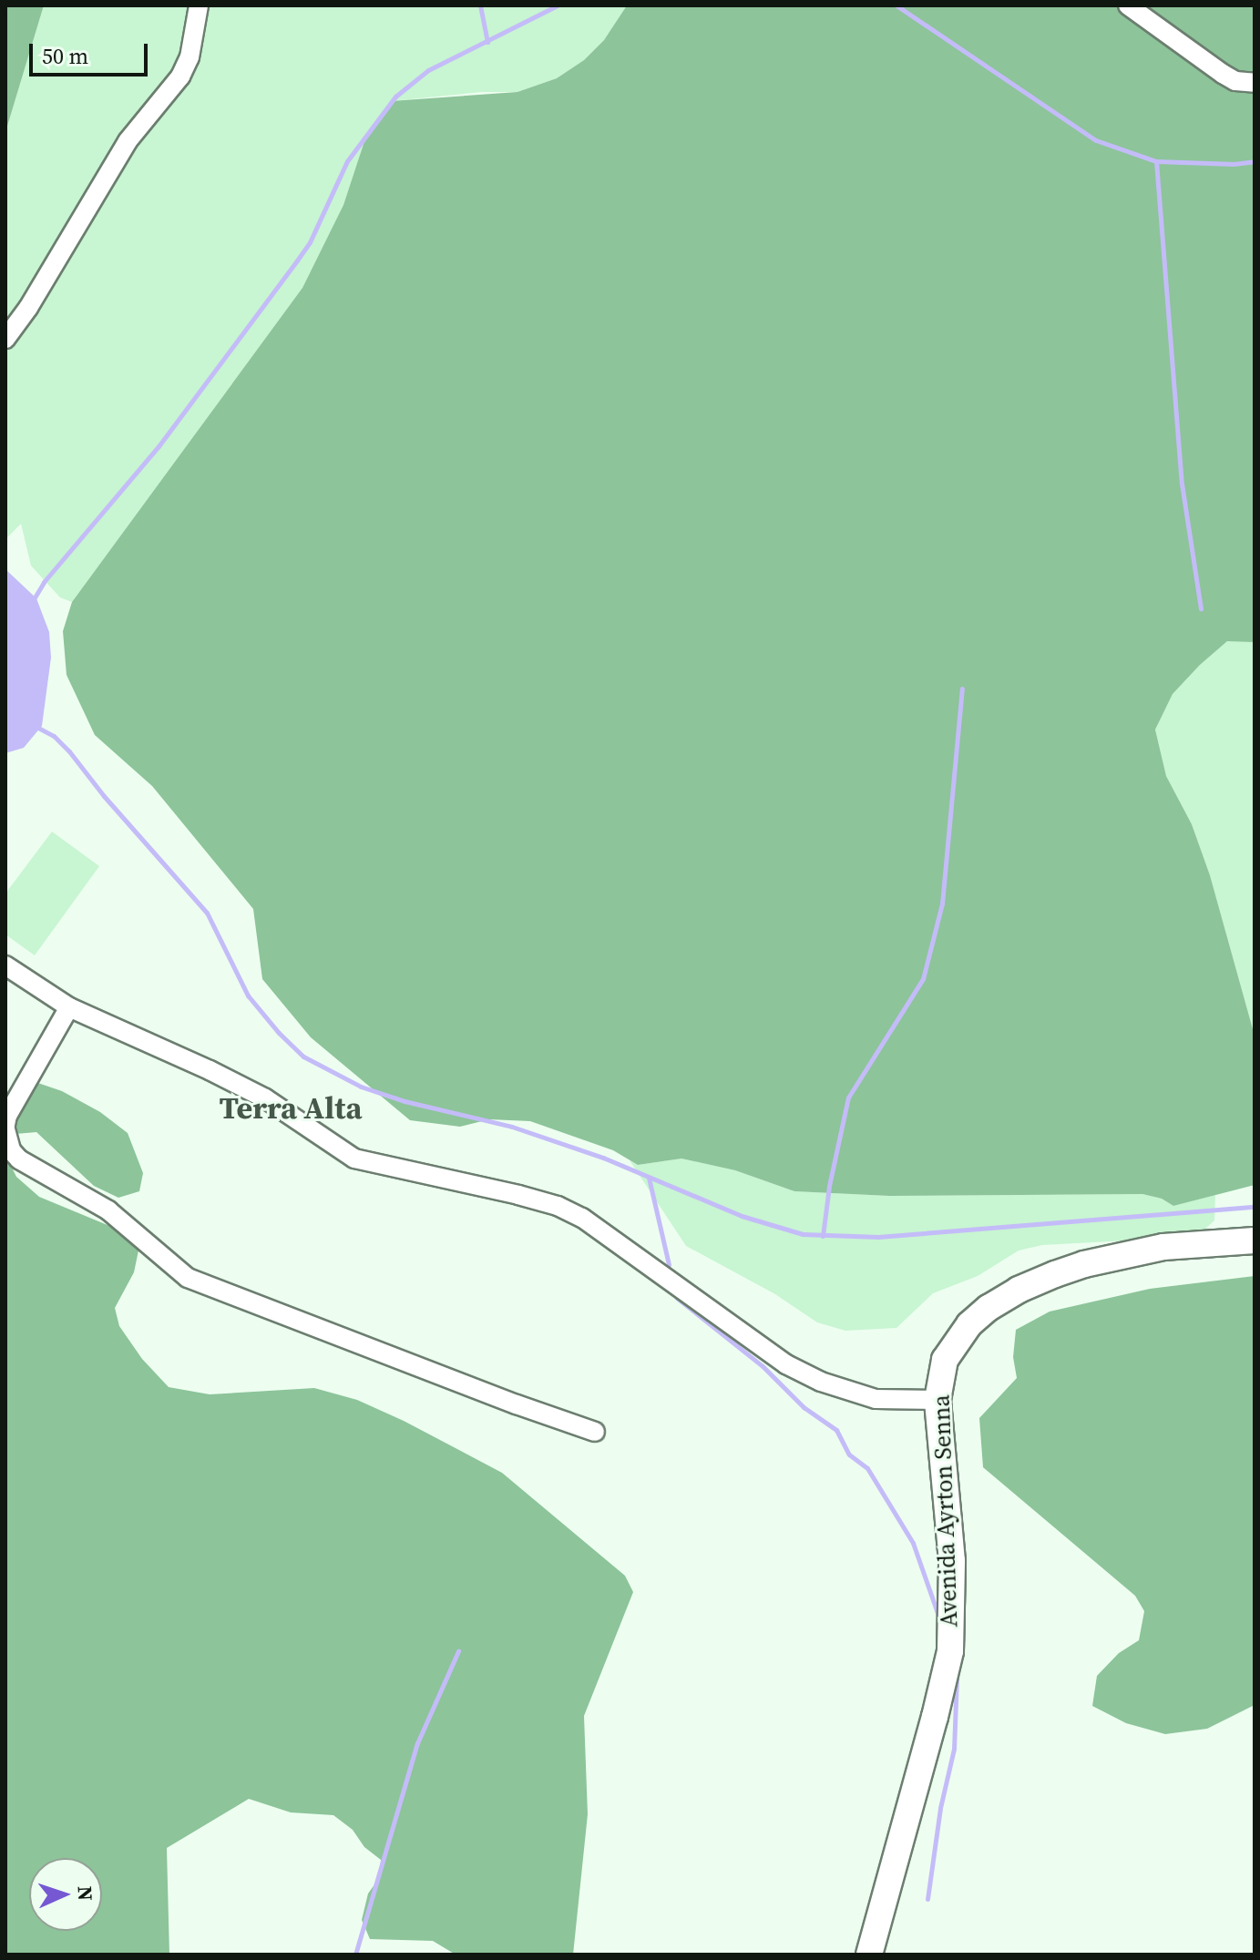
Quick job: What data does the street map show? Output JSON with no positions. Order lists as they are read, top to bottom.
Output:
{
  "streets": {
    "street": ["Avenida Ayrton Senna"]
  },
  "districts": ["Terra Alta"],
  "scale_bar": "50 m",
  "north": "right"
}
